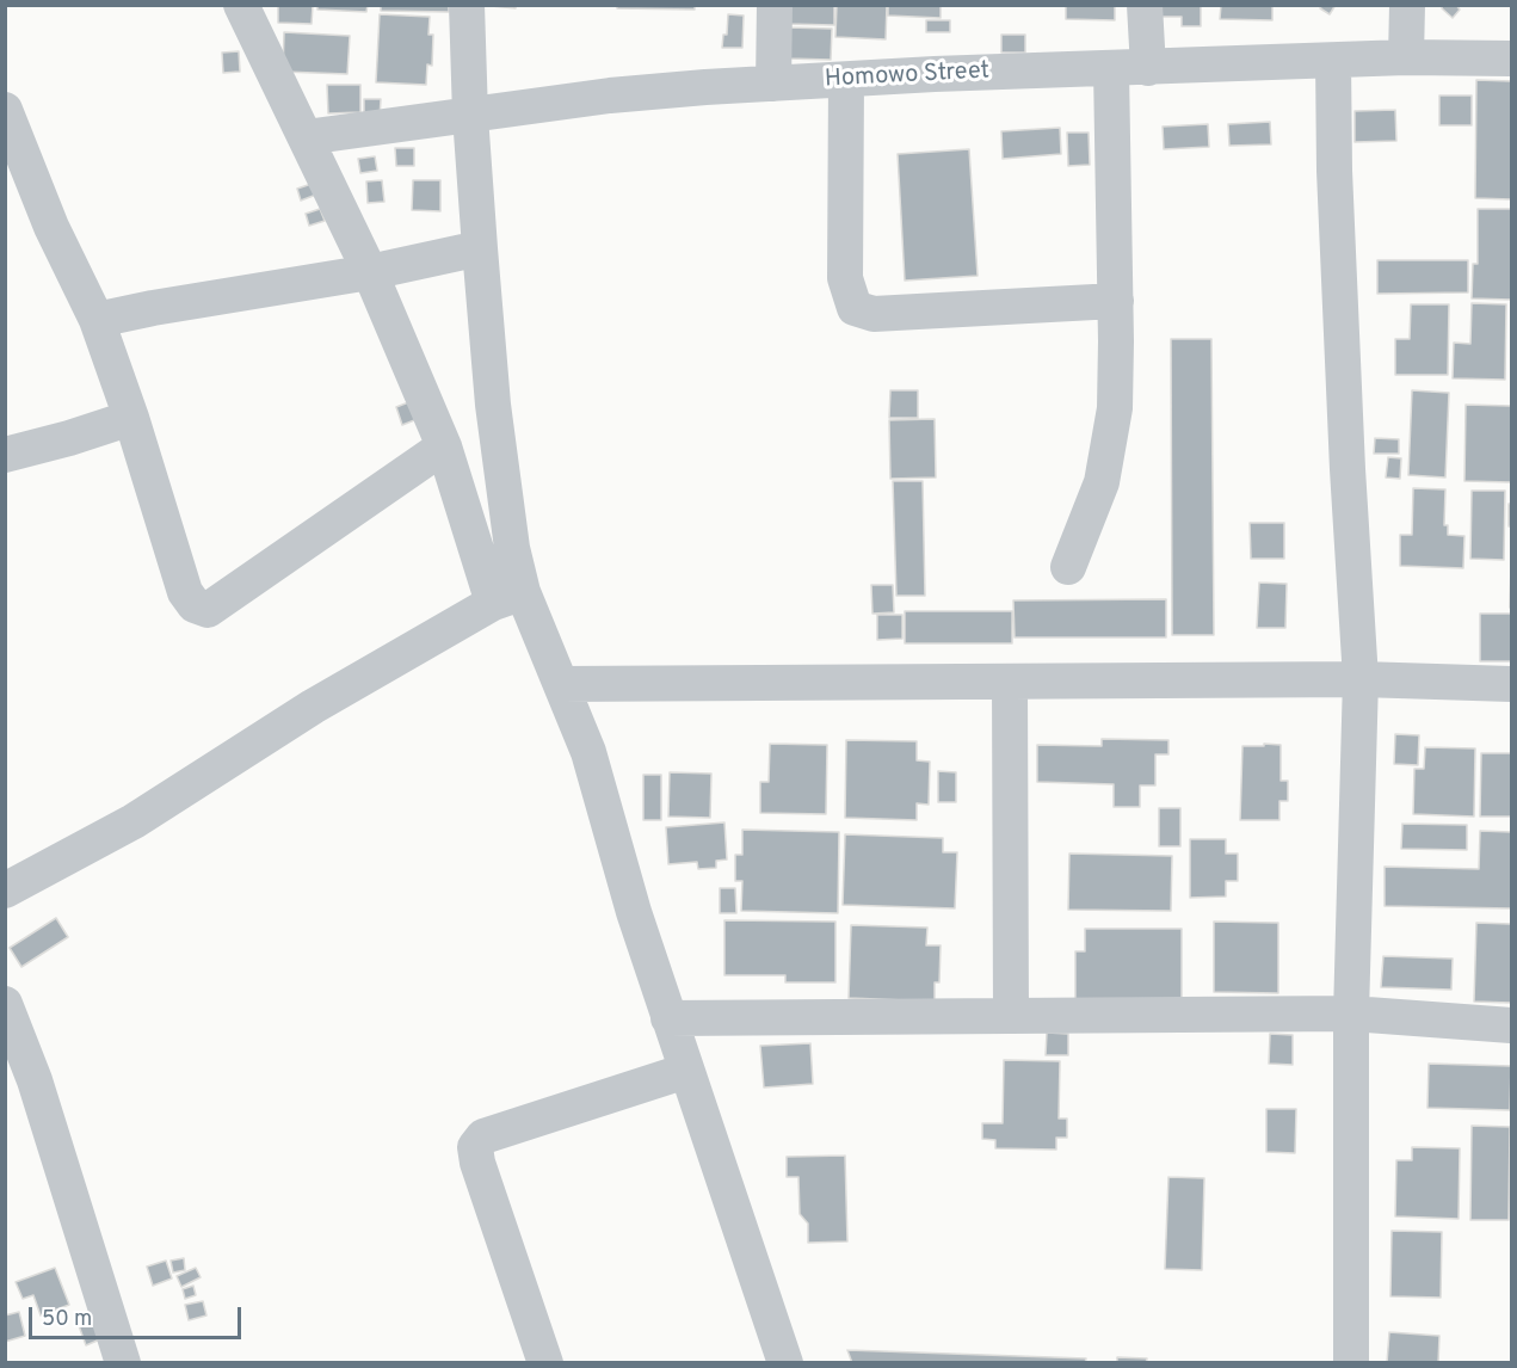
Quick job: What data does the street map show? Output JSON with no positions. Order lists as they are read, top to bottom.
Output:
{
  "streets": {
    "street": ["Homowo Street"]
  },
  "scale_bar": "50 m"
}
